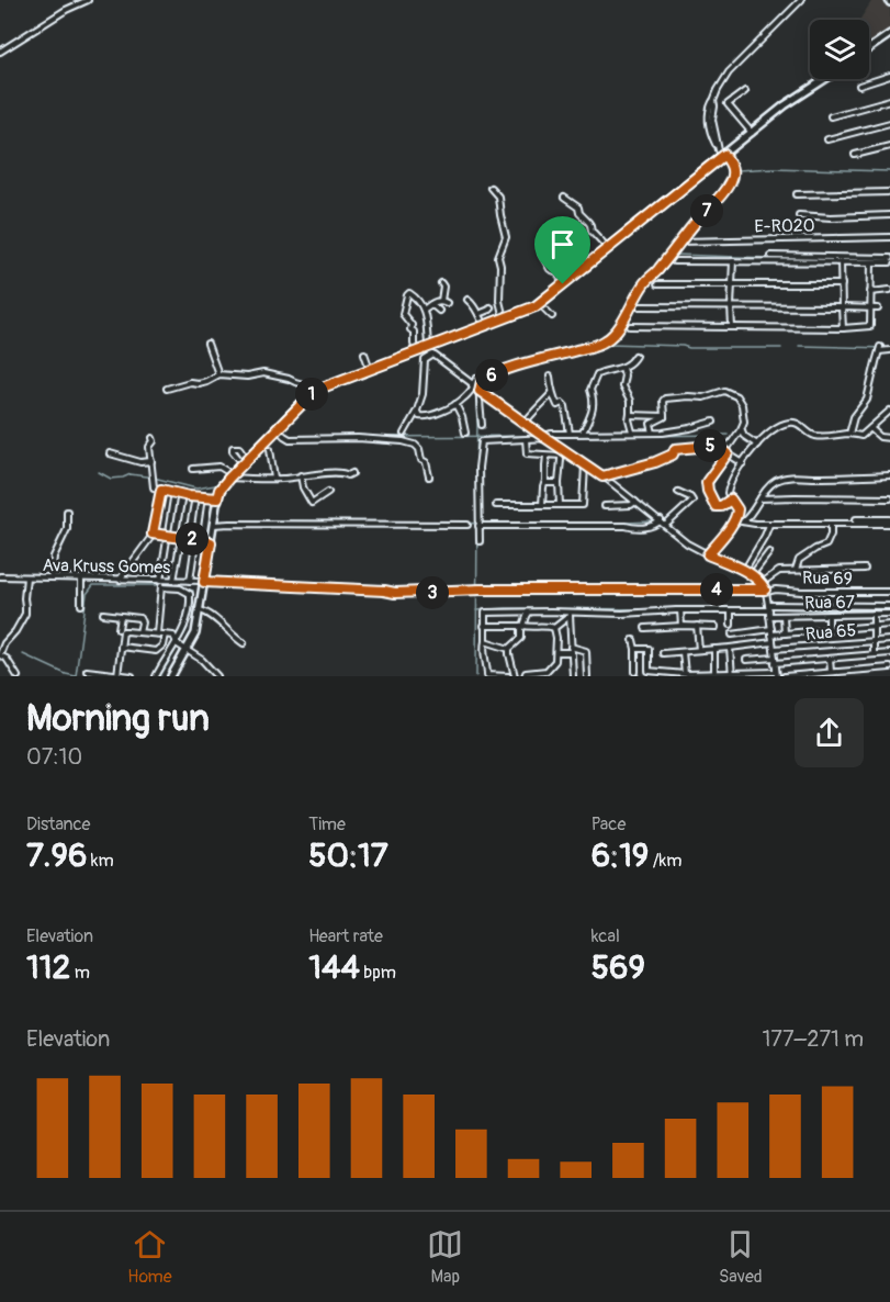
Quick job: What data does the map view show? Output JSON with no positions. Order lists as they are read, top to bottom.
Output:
{
  "streets": {
    "street": [
      "E-R020",
      "Ava Kruss Gomes",
      "Rua 69",
      "Rua 67",
      "Rua 65"
    ]
  },
  "crossings": [
    ["Ava Kruss Gomes", "Rua 69"]
  ],
  "page": {
    "pins": [
      "7",
      "6",
      "1",
      "5",
      "2",
      "4",
      "3"
    ],
    "heading": ["Morning run", "07:10"],
    "stats": [
      ["Distance", "7.96 km"],
      ["Time", "50:17"],
      ["Pace", "6:19 /km"],
      ["Elevation", "112 m"],
      ["Heart rate", "144 bpm"],
      ["kcal", "569"]
    ],
    "chart": ["Elevation", "177–271 m"],
    "tabs": ["Home", "Map", "Saved"]
  }
}
